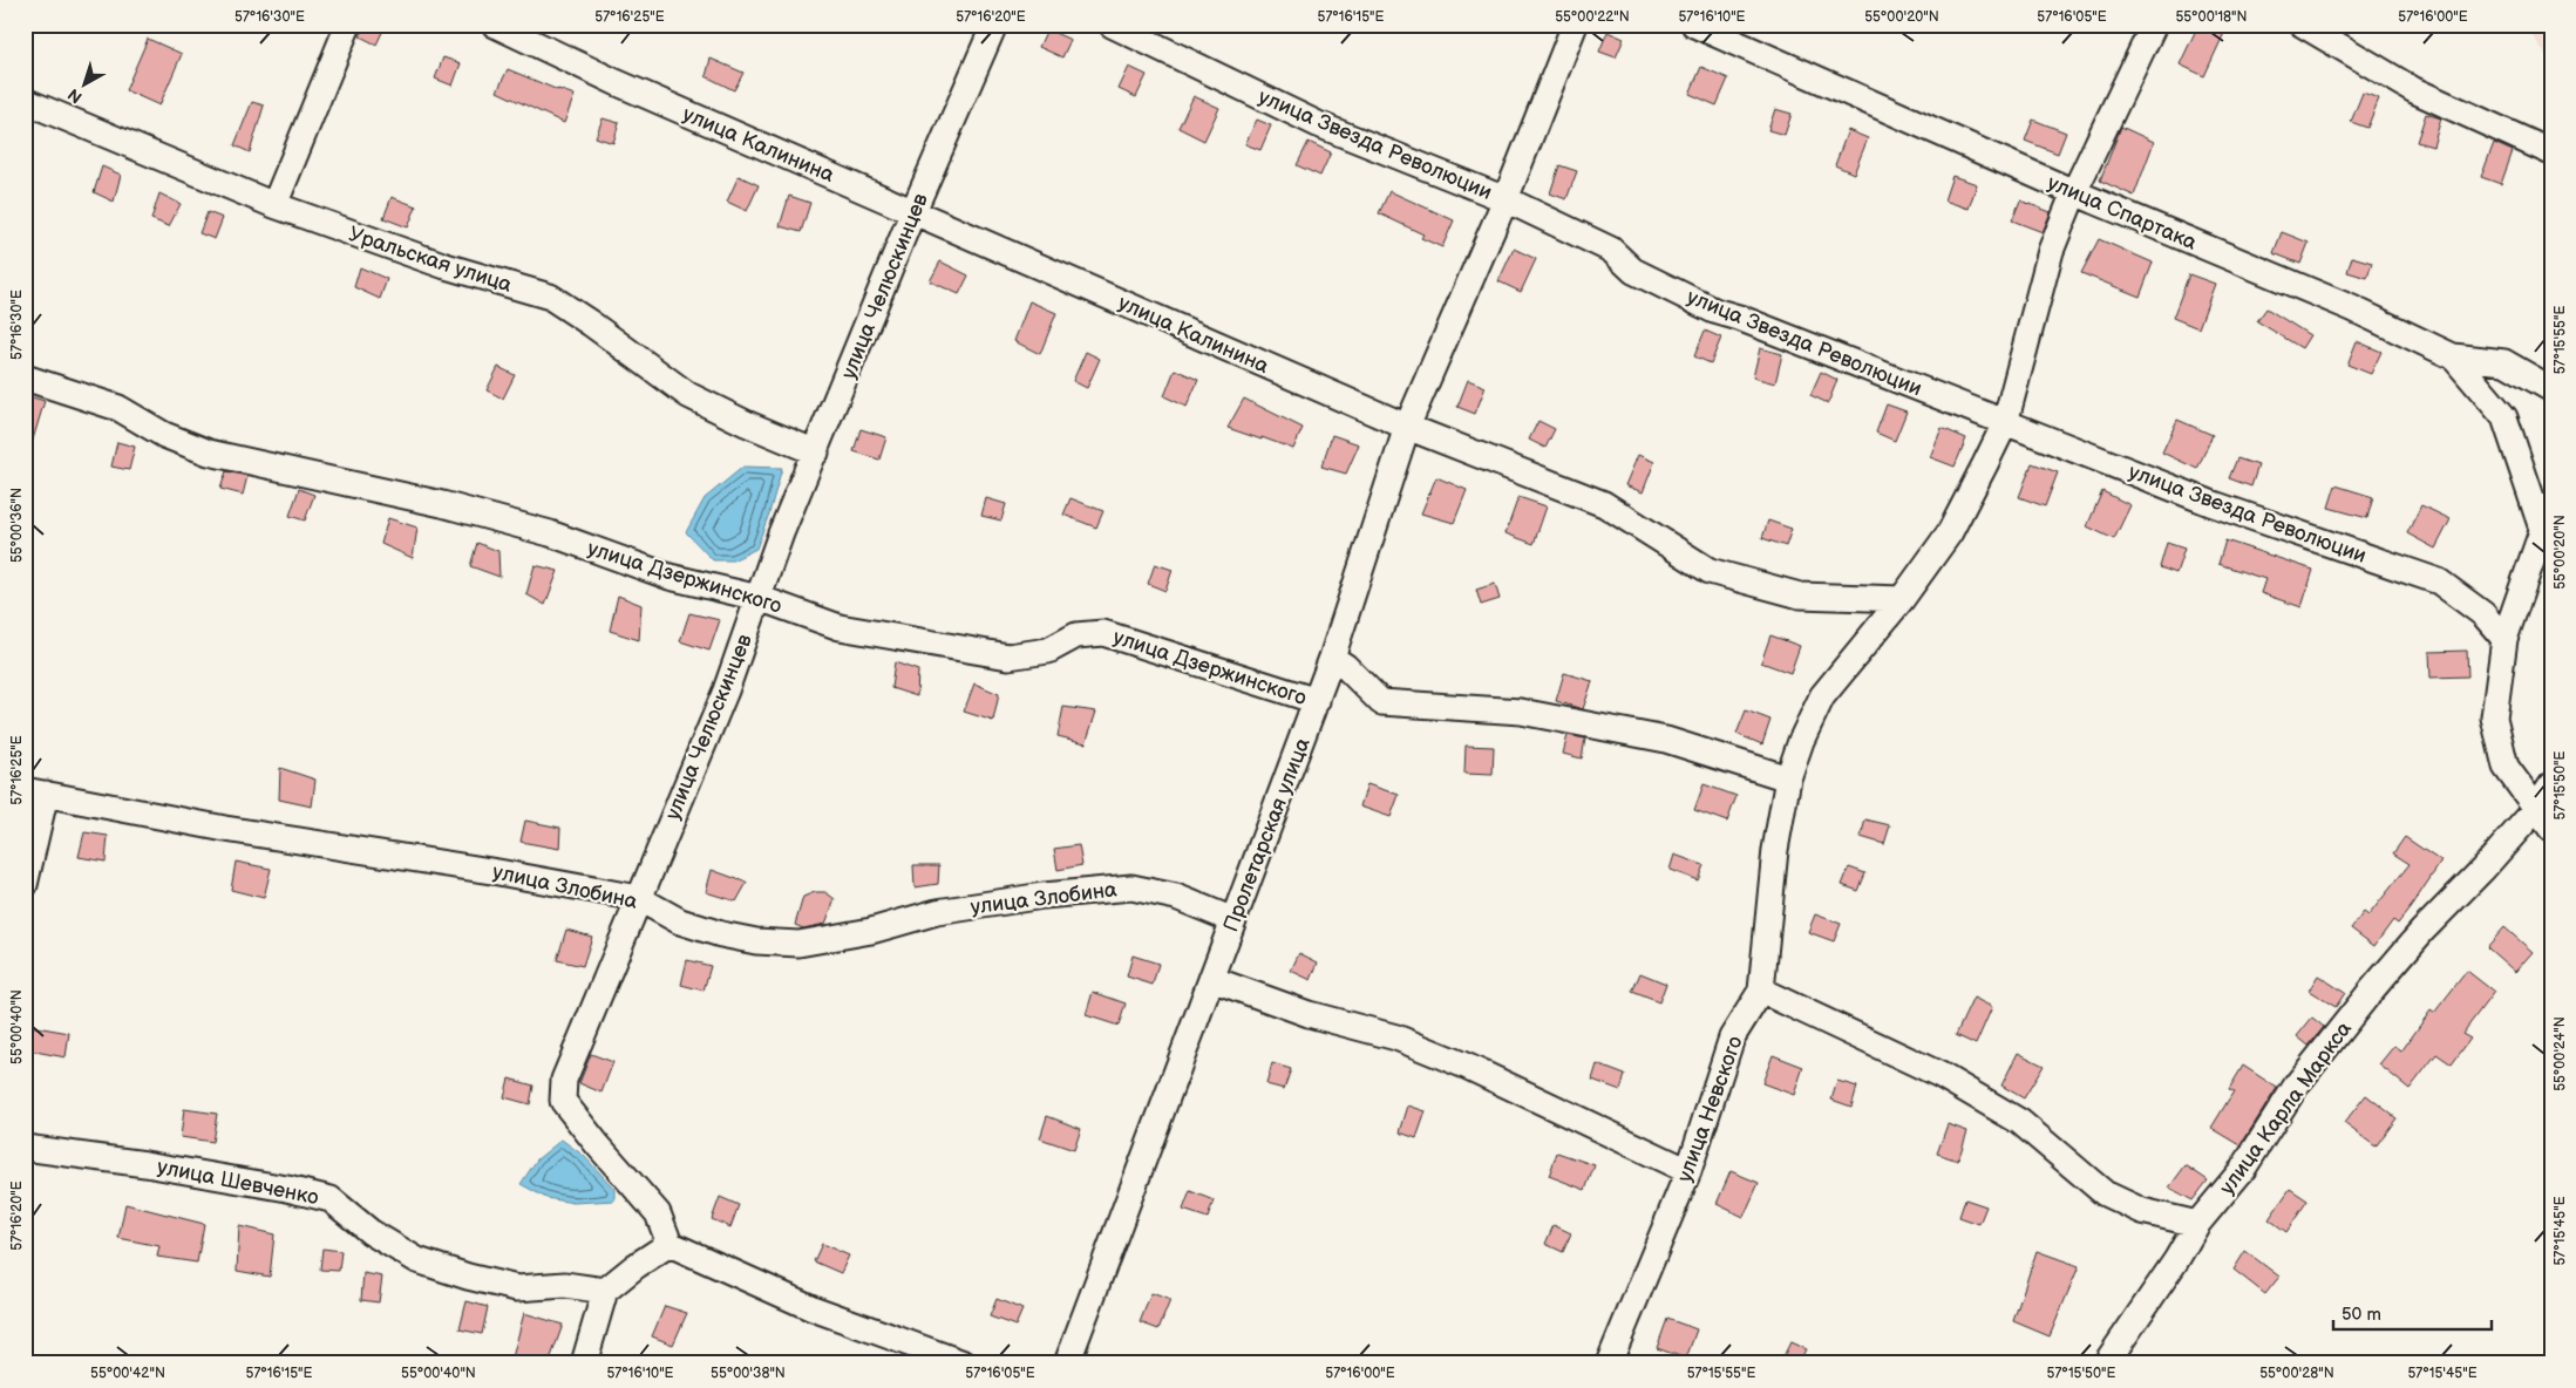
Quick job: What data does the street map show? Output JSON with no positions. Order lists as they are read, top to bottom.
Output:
{
  "streets": {
    "street": [
      "улица Калинина",
      "улица Звезда Революции",
      "улица Спартака",
      "Уральская улица",
      "улица Челюскинцев",
      "улица Дзержинского",
      "Пролетарская улица",
      "улица Злобина",
      "улица Карла Маркса",
      "улица Невского",
      "улица Шевченко"
    ]
  },
  "crossings": [
    ["улица Калинина", "улица Челюскинцев"],
    ["улица Калинина", "Пролетарская улица"],
    ["улица Калинина", "улица Невского"],
    ["улица Звезда Революции", "Пролетарская улица"],
    ["улица Звезда Революции", "улица Невского"],
    ["улица Спартака", "улица Невского"],
    ["Уральская улица", "улица Челюскинцев"],
    ["улица Челюскинцев", "улица Дзержинского"],
    ["улица Челюскинцев", "улица Злобина"],
    ["улица Дзержинского", "Пролетарская улица"],
    ["Пролетарская улица", "улица Злобина"]
  ],
  "scale_bar": "50 m",
  "north": "bottom left",
  "coordinates": [
    "57°16'30\"E",
    "57°16'25\"E",
    "57°16'20\"E",
    "57°16'15\"E",
    "55°00'22\"N",
    "57°16'10\"E",
    "55°00'20\"N",
    "57°16'05\"E",
    "55°00'18\"N",
    "57°16'00\"E",
    "57°15'55\"E",
    "55°00'36\"N",
    "57°15'50\"E",
    "55°00'40\"N",
    "55°00'24\"N",
    "57°15'45\"E",
    "55°00'42\"N",
    "55°00'38\"N",
    "55°00'28\"N"
  ]
}
